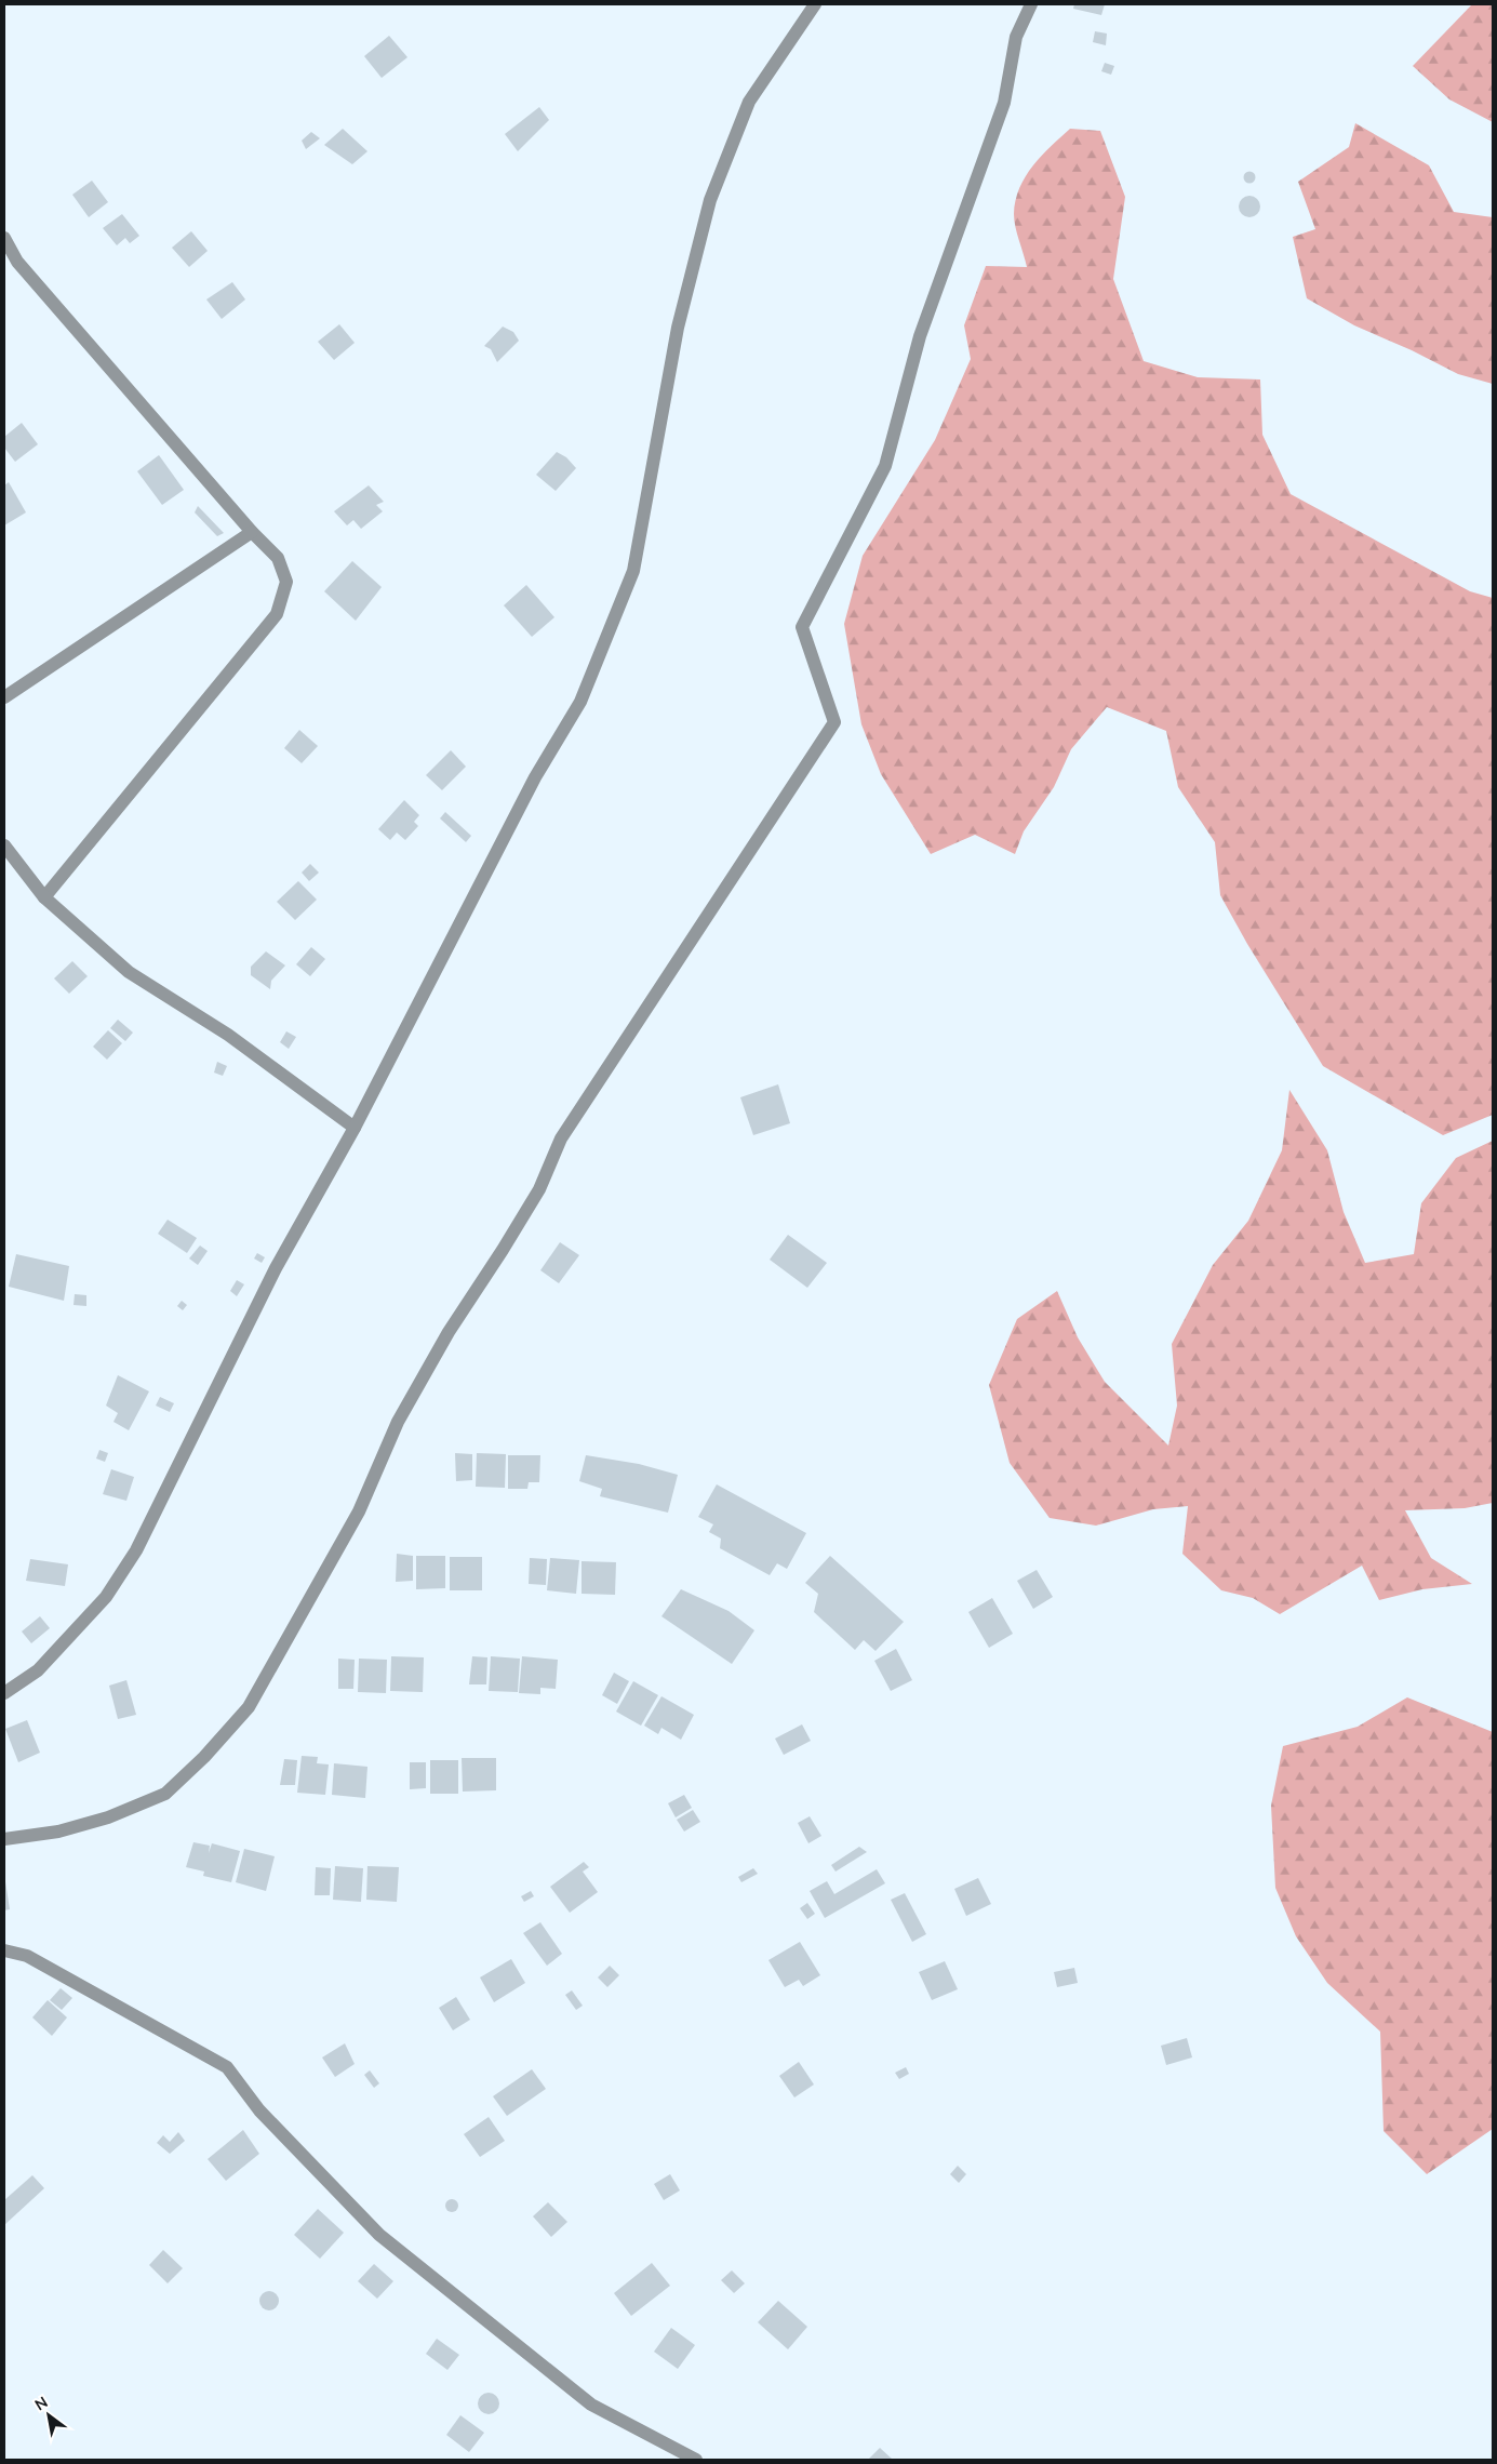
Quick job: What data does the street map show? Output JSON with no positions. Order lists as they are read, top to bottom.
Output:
{
  "north": "top left"
}
